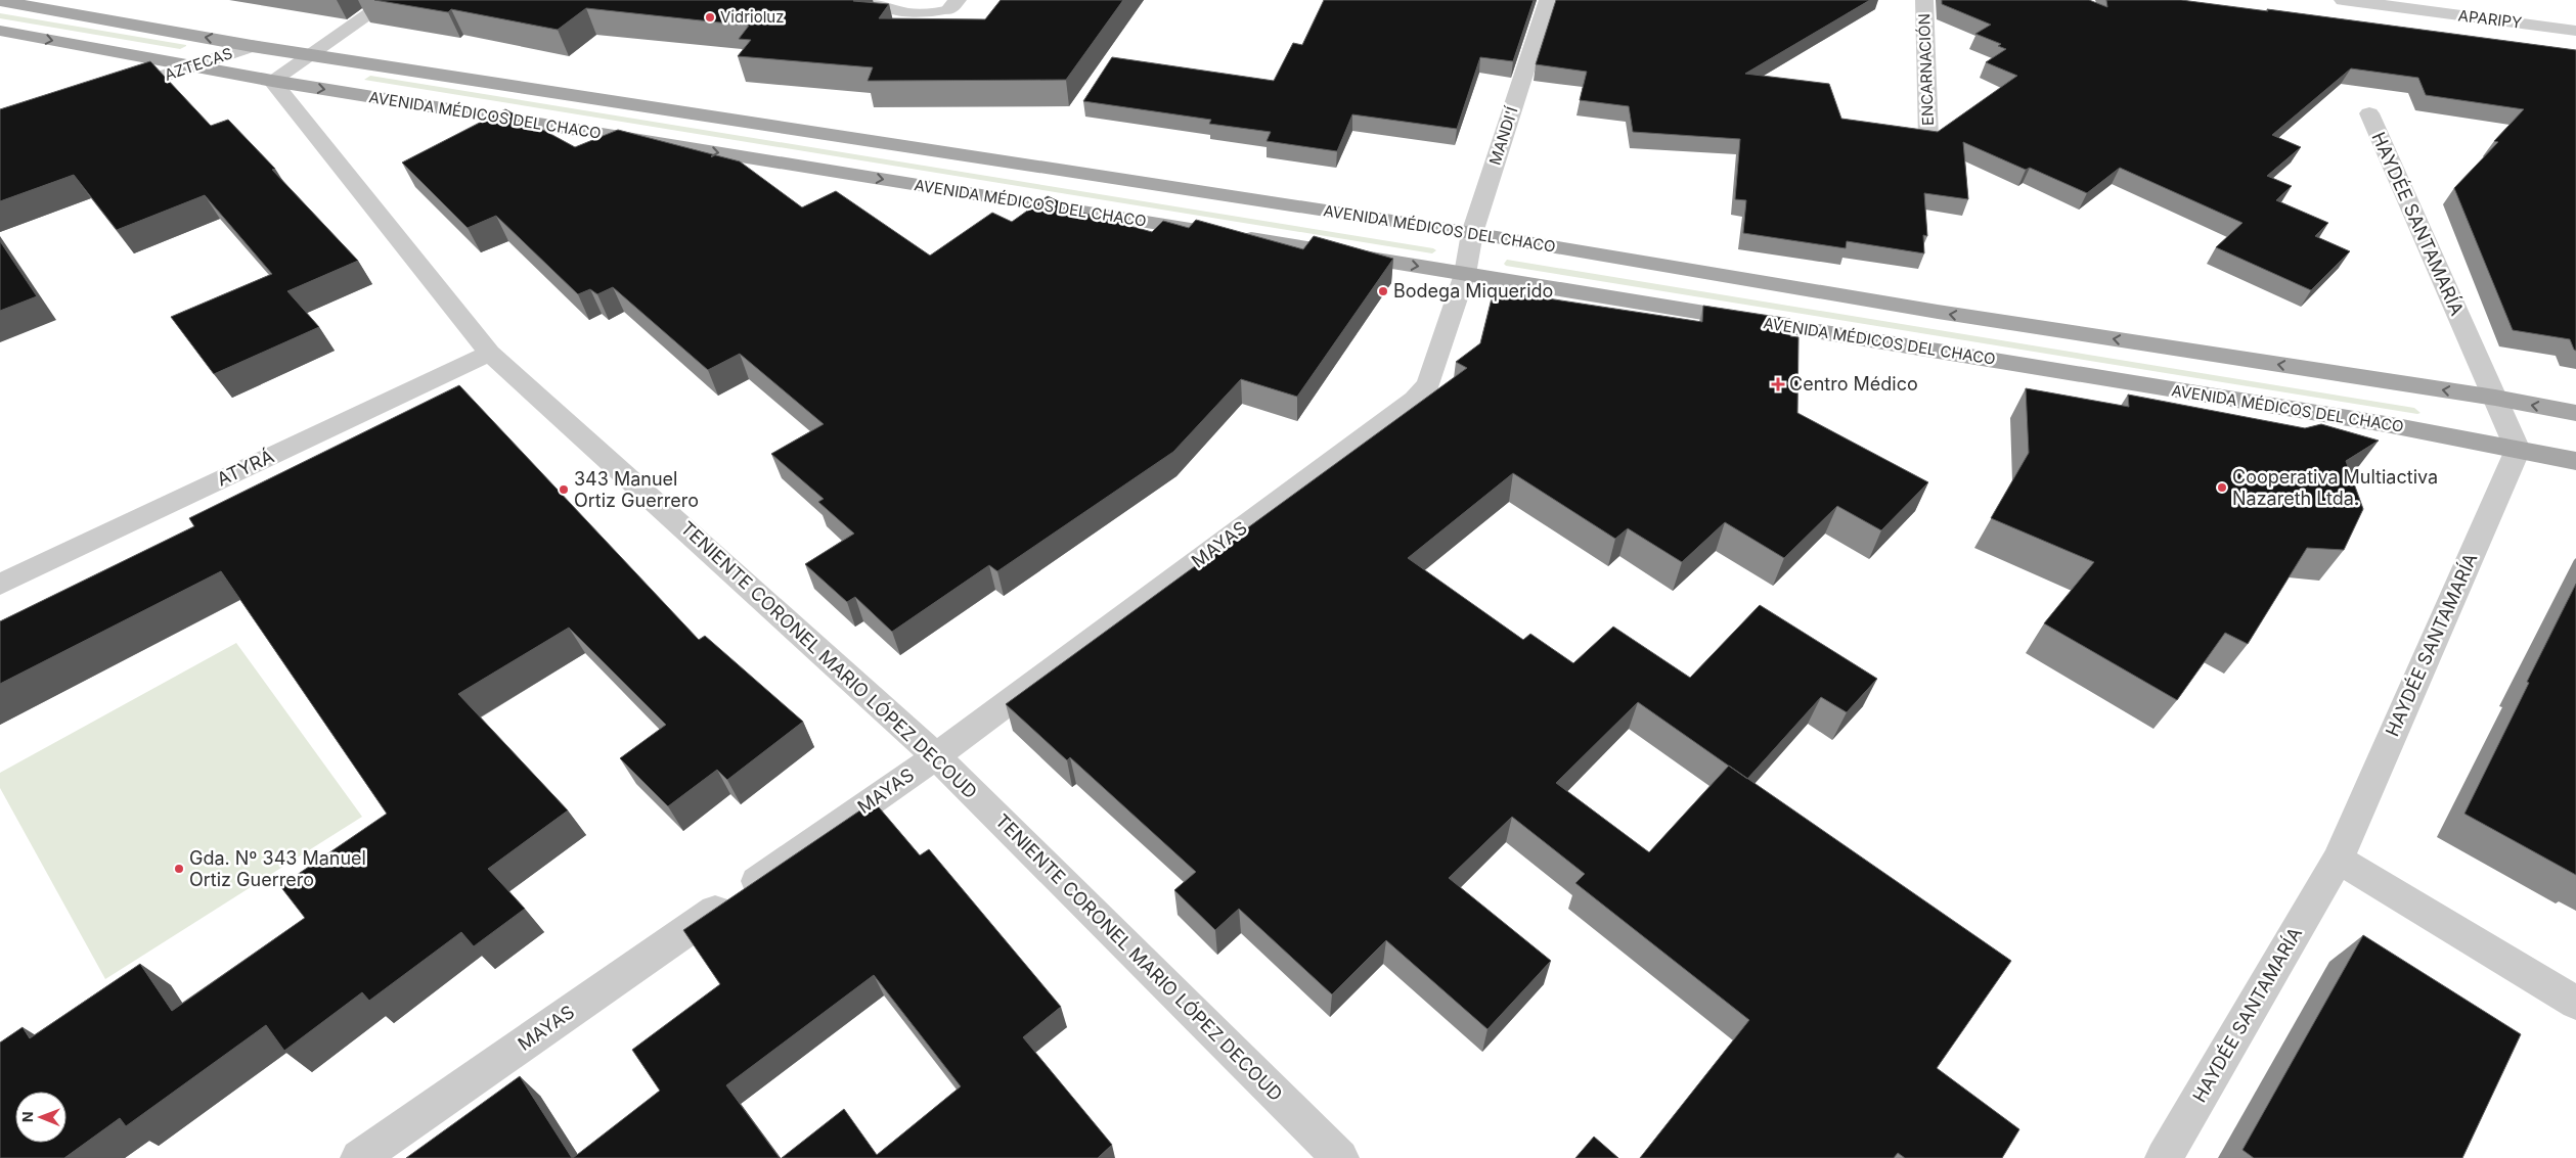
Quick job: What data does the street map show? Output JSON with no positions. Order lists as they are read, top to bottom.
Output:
{
  "streets": {
    "main road": ["AVENIDA MÉDICOS DEL CHACO"],
    "street": [
      "APARIPY",
      "AZTECAS",
      "ENCARNACIÓN",
      "MANDI'Í",
      "HAYDÉE SANTAMARÍA",
      "ATYRÁ",
      "MAYAS",
      "TENIENTE CORONEL MARIO LÓPEZ DECOUD"
    ]
  },
  "crossings": [
    ["AZTECAS", "AVENIDA MÉDICOS DEL CHACO"],
    ["AVENIDA MÉDICOS DEL CHACO", "MANDI'Í"],
    ["AVENIDA MÉDICOS DEL CHACO", "HAYDÉE SANTAMARÍA"],
    ["AVENIDA MÉDICOS DEL CHACO", "MAYAS"],
    ["AVENIDA MÉDICOS DEL CHACO", "TENIENTE CORONEL MARIO LÓPEZ DECOUD"],
    ["MANDI'Í", "MAYAS"],
    ["ATYRÁ", "TENIENTE CORONEL MARIO LÓPEZ DECOUD"],
    ["MAYAS", "TENIENTE CORONEL MARIO LÓPEZ DECOUD"]
  ],
  "places": {
    "other": [
      "Vidrioluz",
      "Bodega Miquerido",
      "Cooperativa Multiactiva Nazareth Ltda.",
      "343 Manuel Ortiz Guerrero",
      "Gda. Nº 343 Manuel Ortiz Guerrero"
    ],
    "health": ["Centro Médico"]
  },
  "north": "left"
}
